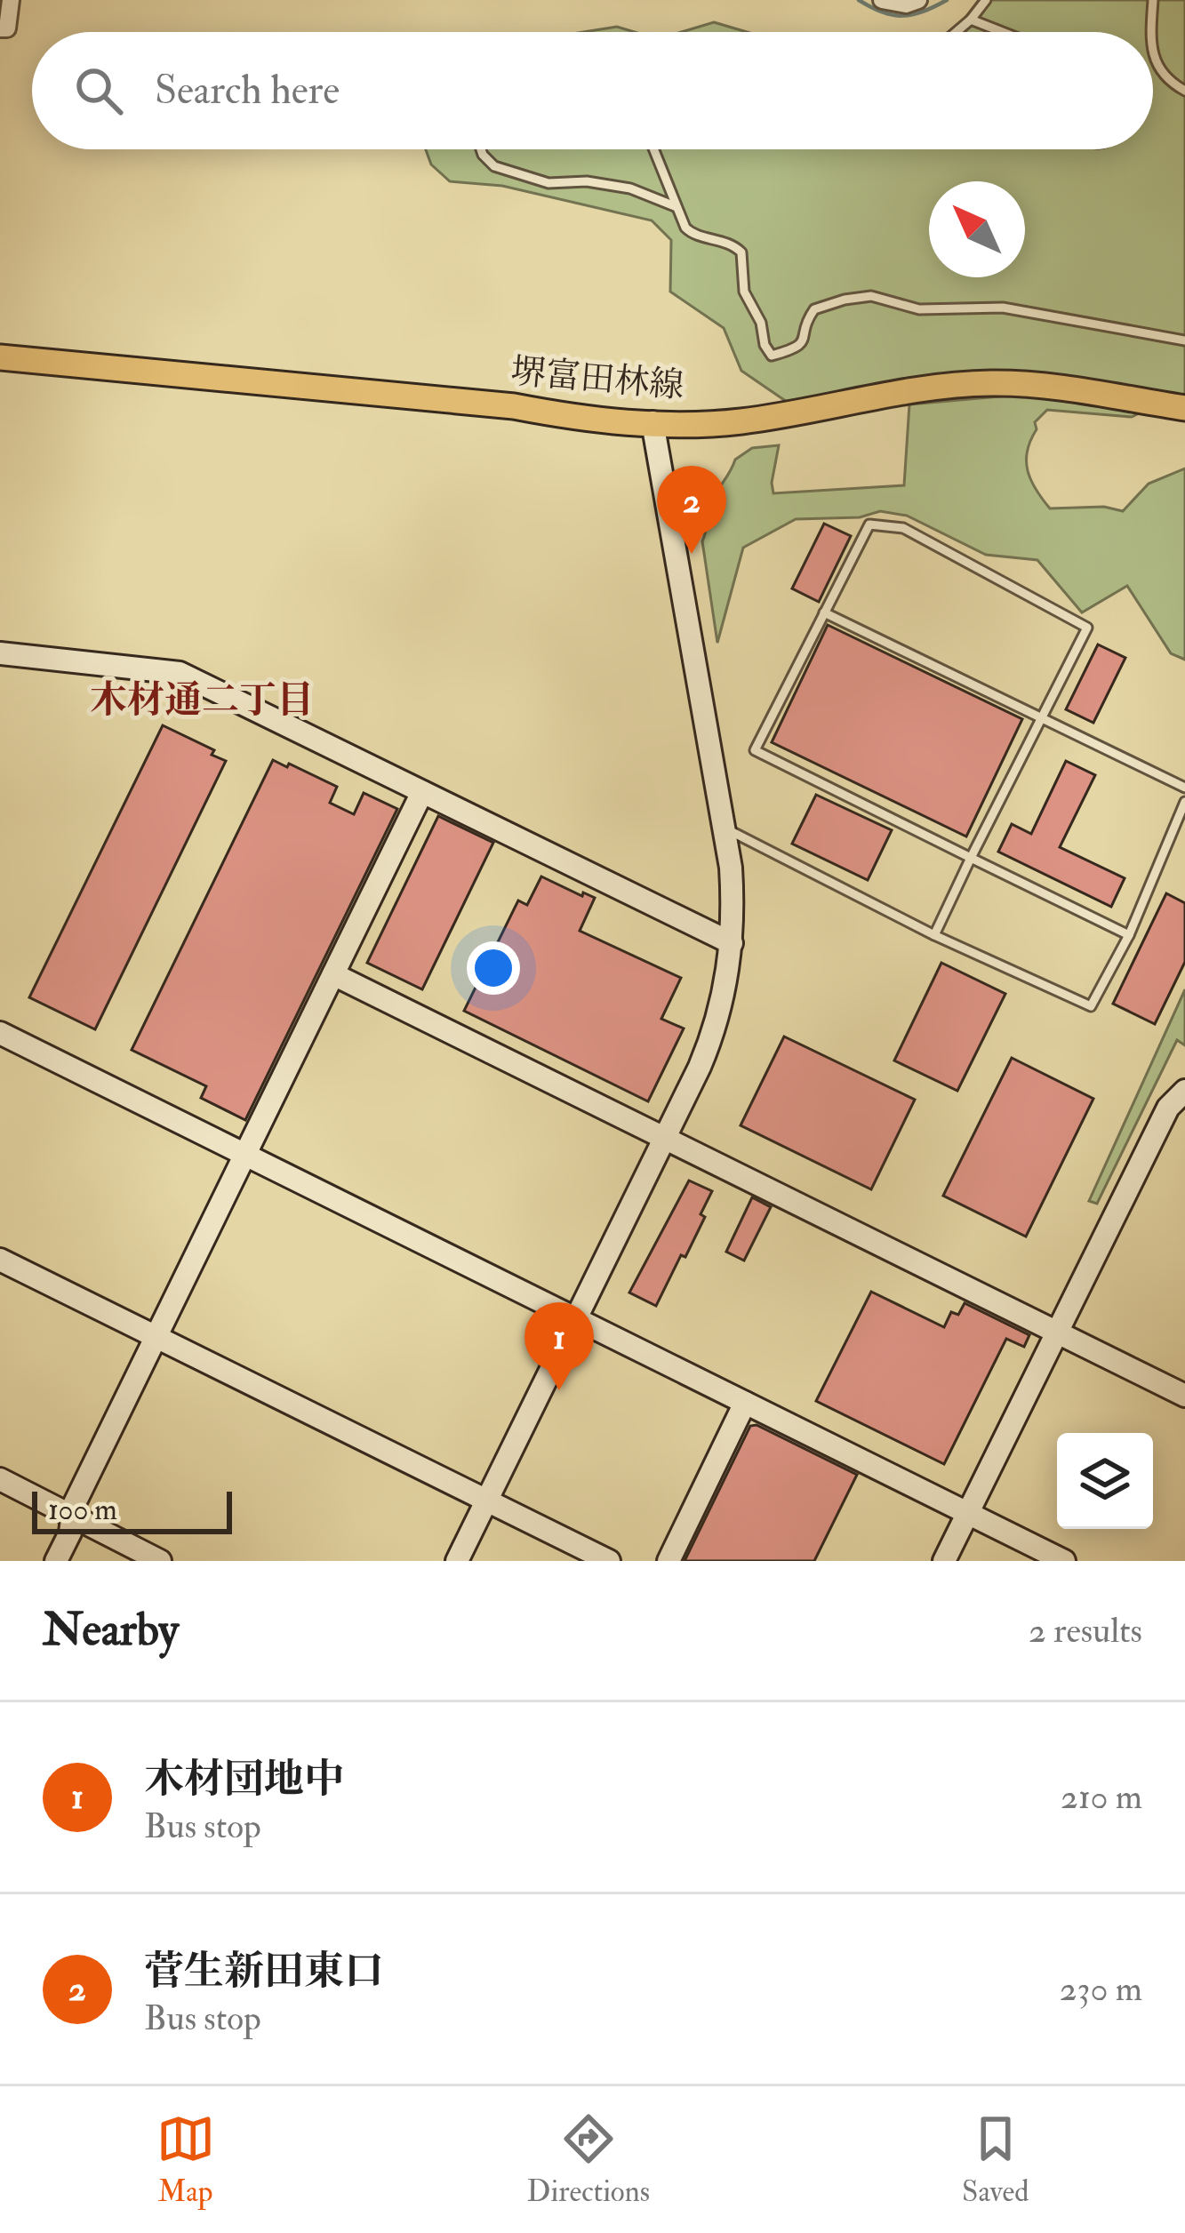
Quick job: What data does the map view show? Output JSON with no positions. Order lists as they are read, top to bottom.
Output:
{
  "streets": {
    "main road": ["堺富田林線"]
  },
  "districts": ["木材通二丁目"],
  "scale_bar": "100 m",
  "north": "top left",
  "page": {
    "search": "Search here",
    "pins": ["2", "1"],
    "scale": "100 m",
    "heading": ["Nearby", "2 results"],
    "list": [
      {
        "mark": "1",
        "name": "木材団地中",
        "note": "Bus stop",
        "value": "210 m"
      },
      {
        "mark": "2",
        "name": "菅生新田東口",
        "note": "Bus stop",
        "value": "230 m"
      }
    ],
    "nav": ["Map", "Directions", "Saved"]
  }
}
